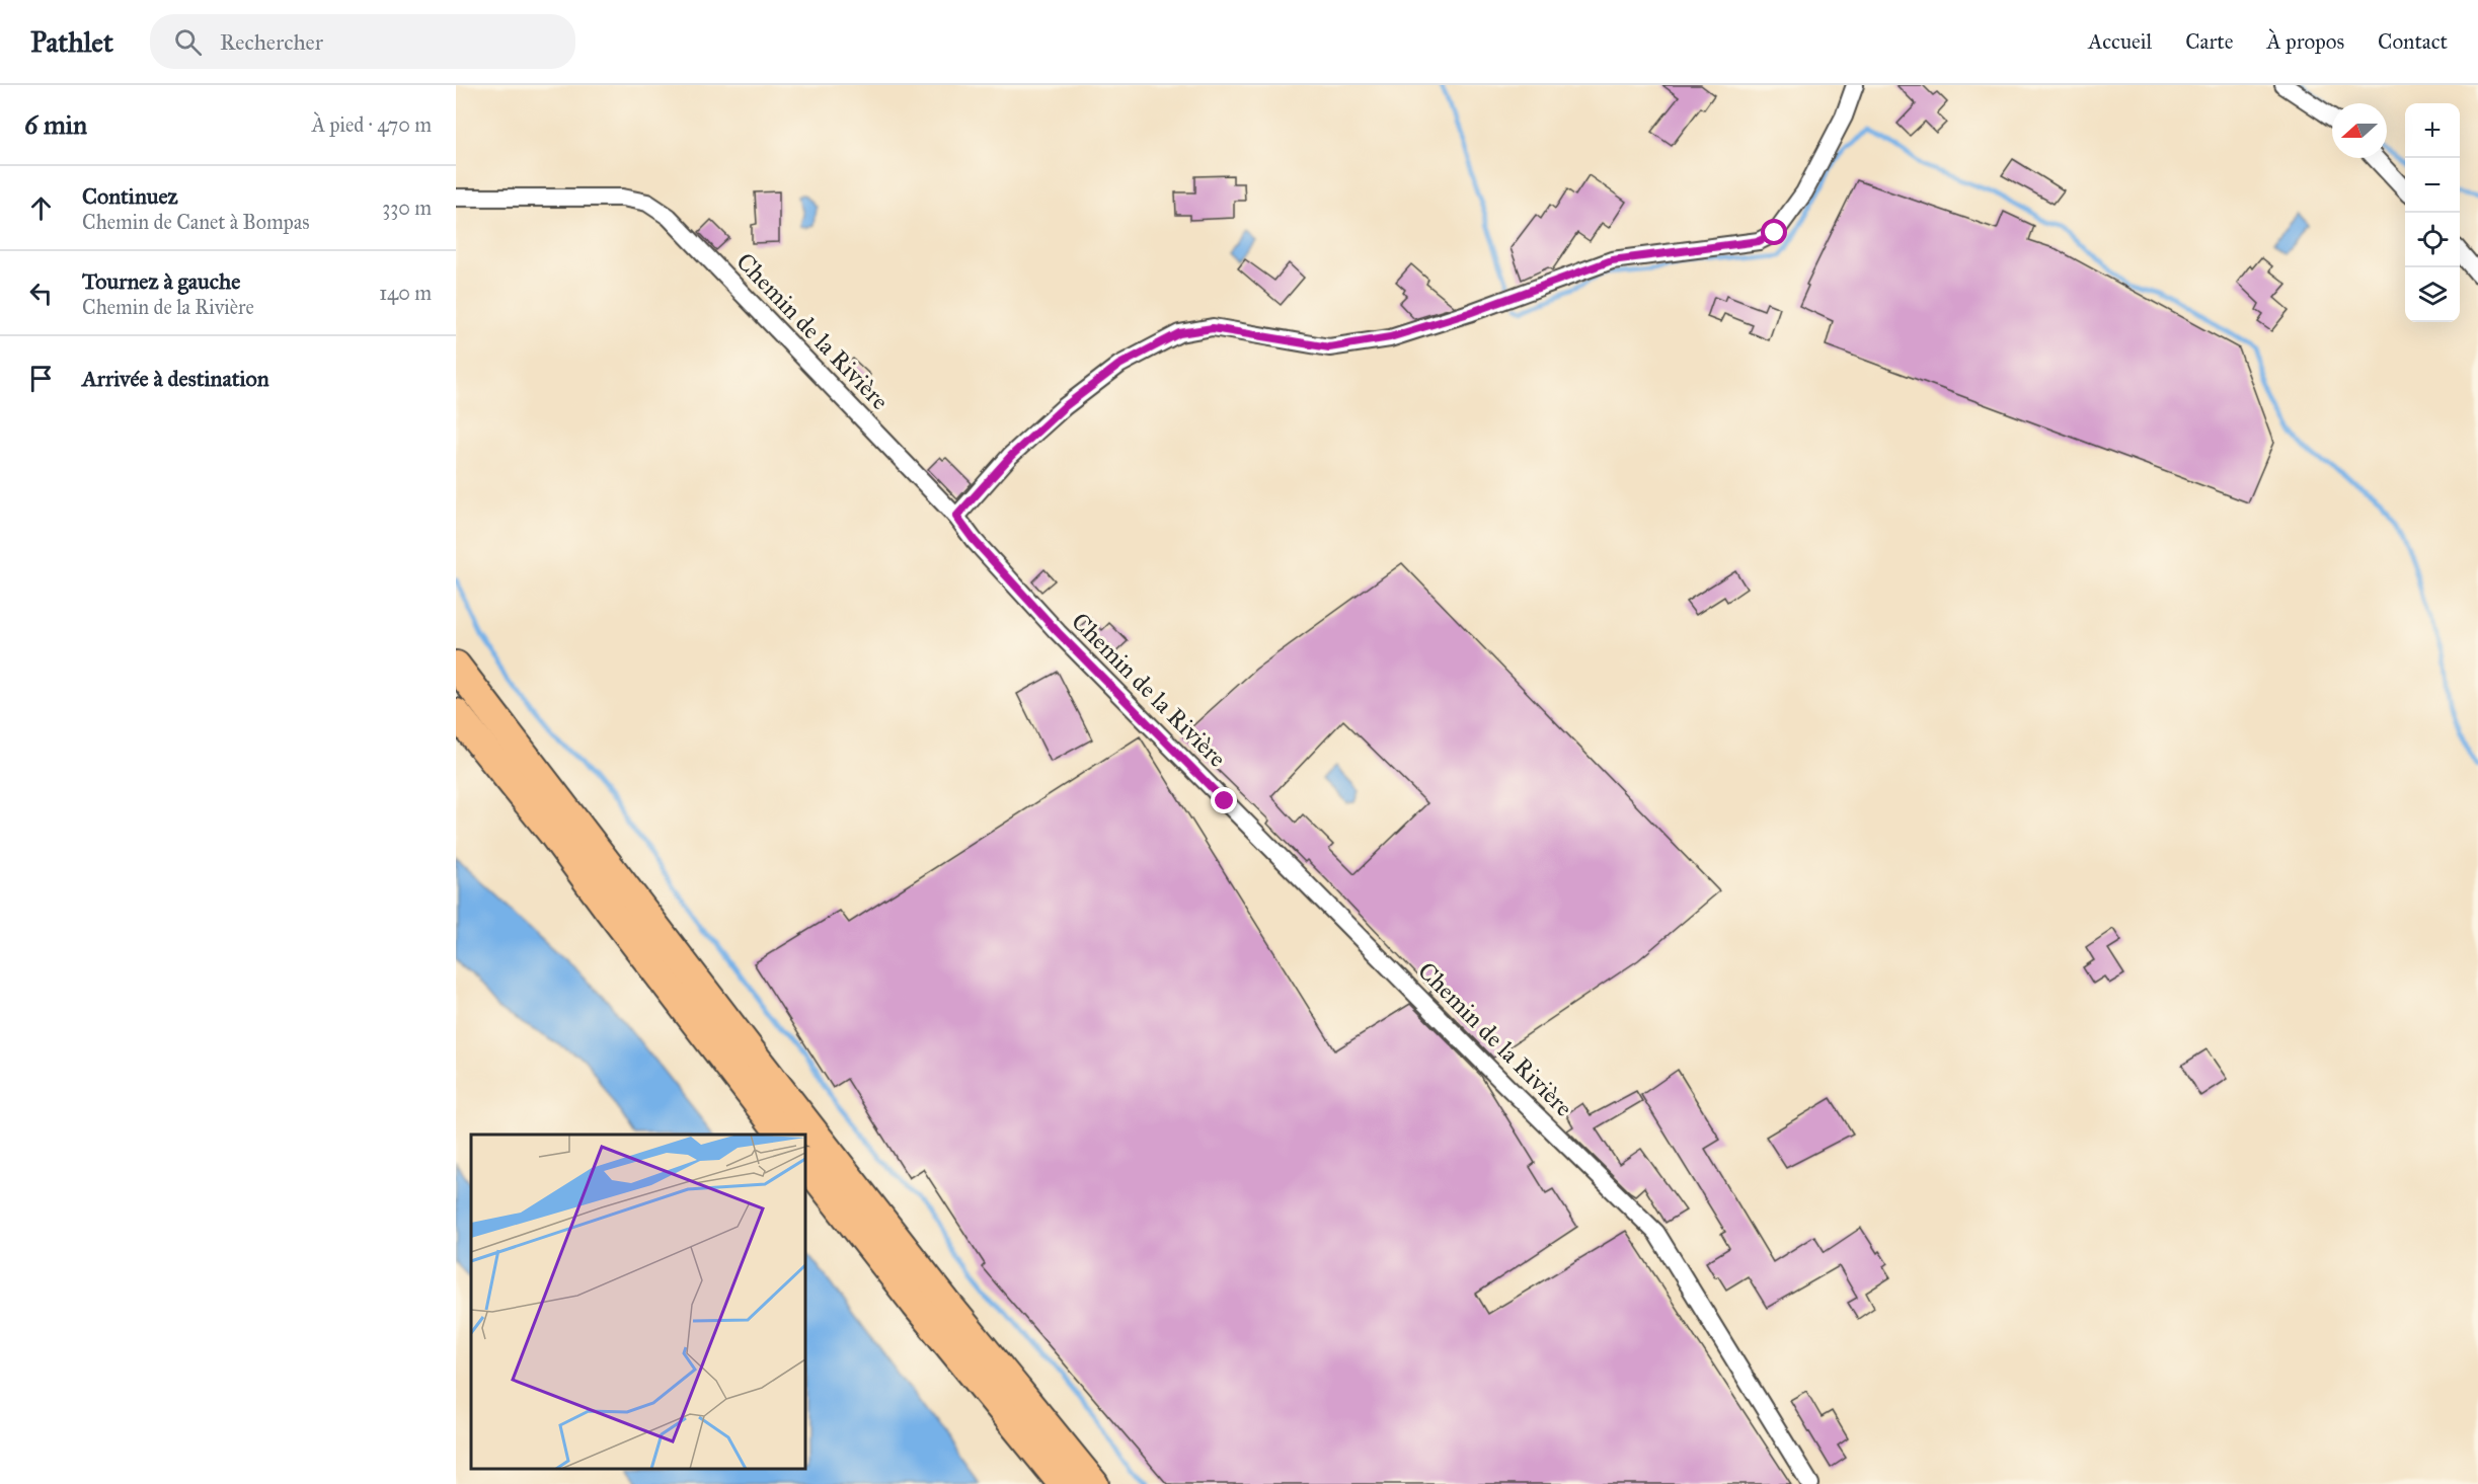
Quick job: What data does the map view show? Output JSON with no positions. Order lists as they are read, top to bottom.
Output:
{
  "streets": {
    "street": ["Chemin de la Rivière"]
  },
  "north": "left",
  "page": {
    "header": "Pathlet",
    "search": "Rechercher",
    "nav": [
      "Accueil",
      "Carte",
      "À propos",
      "Contact"
    ],
    "heading": ["6 min", "À pied · 470 m"],
    "map_buttons": ["+", "−"],
    "list": [
      ["Continuez", "Chemin de Canet à Bompas", "330 m"],
      ["Tournez à gauche", "Chemin de la Rivière", "140 m"],
      "Arrivée à destination"
    ]
  }
}
